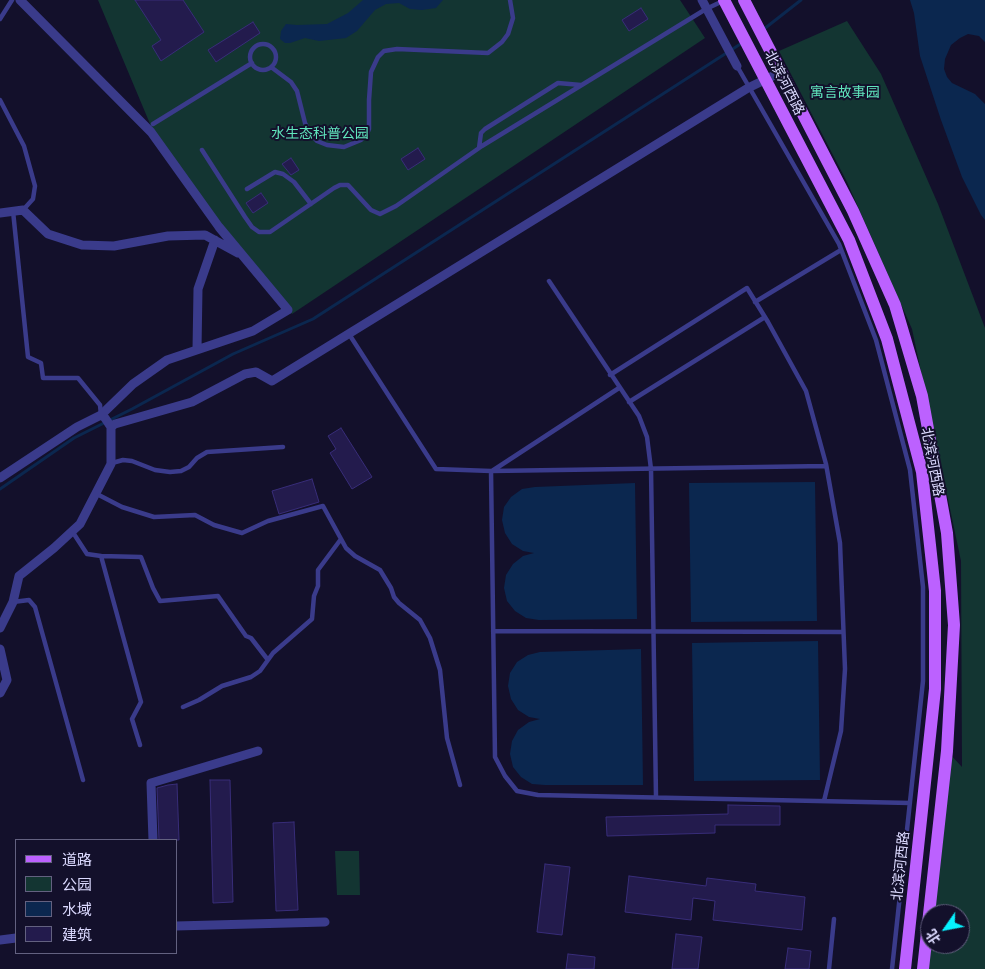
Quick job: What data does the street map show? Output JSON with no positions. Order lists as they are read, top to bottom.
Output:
{
  "streets": {
    "main road": ["北滨河西路"]
  },
  "parks": ["寓言故事园", "水生态科普公园"],
  "legend": [
    "道路",
    "公园",
    "水域",
    "建筑"
  ],
  "north": "bottom left"
}
